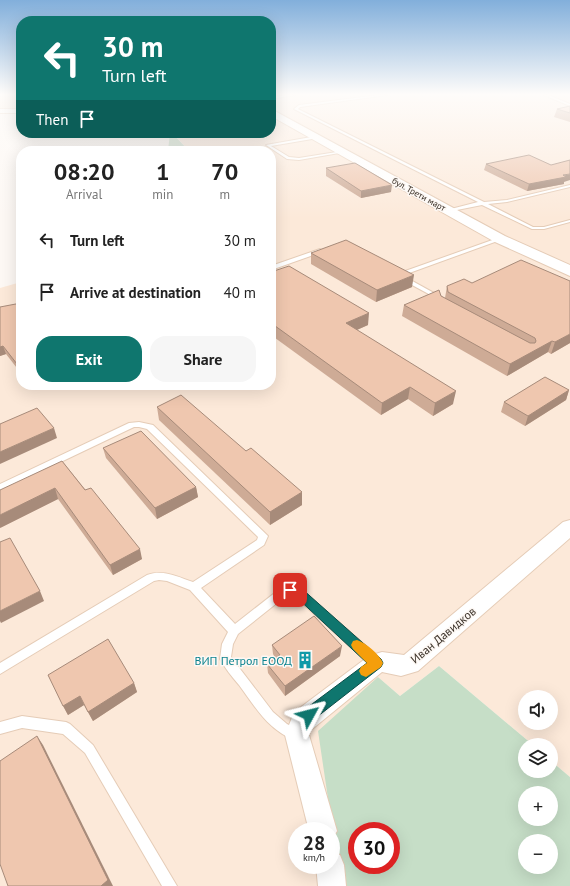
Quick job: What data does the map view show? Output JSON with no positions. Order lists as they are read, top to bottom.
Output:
{
  "streets": {
    "main road": ["бул. Трети март"],
    "street": ["Иван Давидков"]
  },
  "places": {
    "building": ["ВИП Петрол ЕООД"]
  },
  "page": {
    "turn": ["30 m", "Turn left"],
    "then": "Then",
    "eta": [
      "08:20",
      "Arrival",
      "1",
      "min",
      "70",
      "m"
    ],
    "list": [
      {
        "name": "Turn left",
        "value": "30 m"
      },
      {
        "name": "Arrive at destination",
        "value": "40 m"
      }
    ],
    "buttons": ["Exit", "Share"],
    "map_buttons": ["+", "−"],
    "speed": "28 km/h",
    "limit": "30"
  }
}
